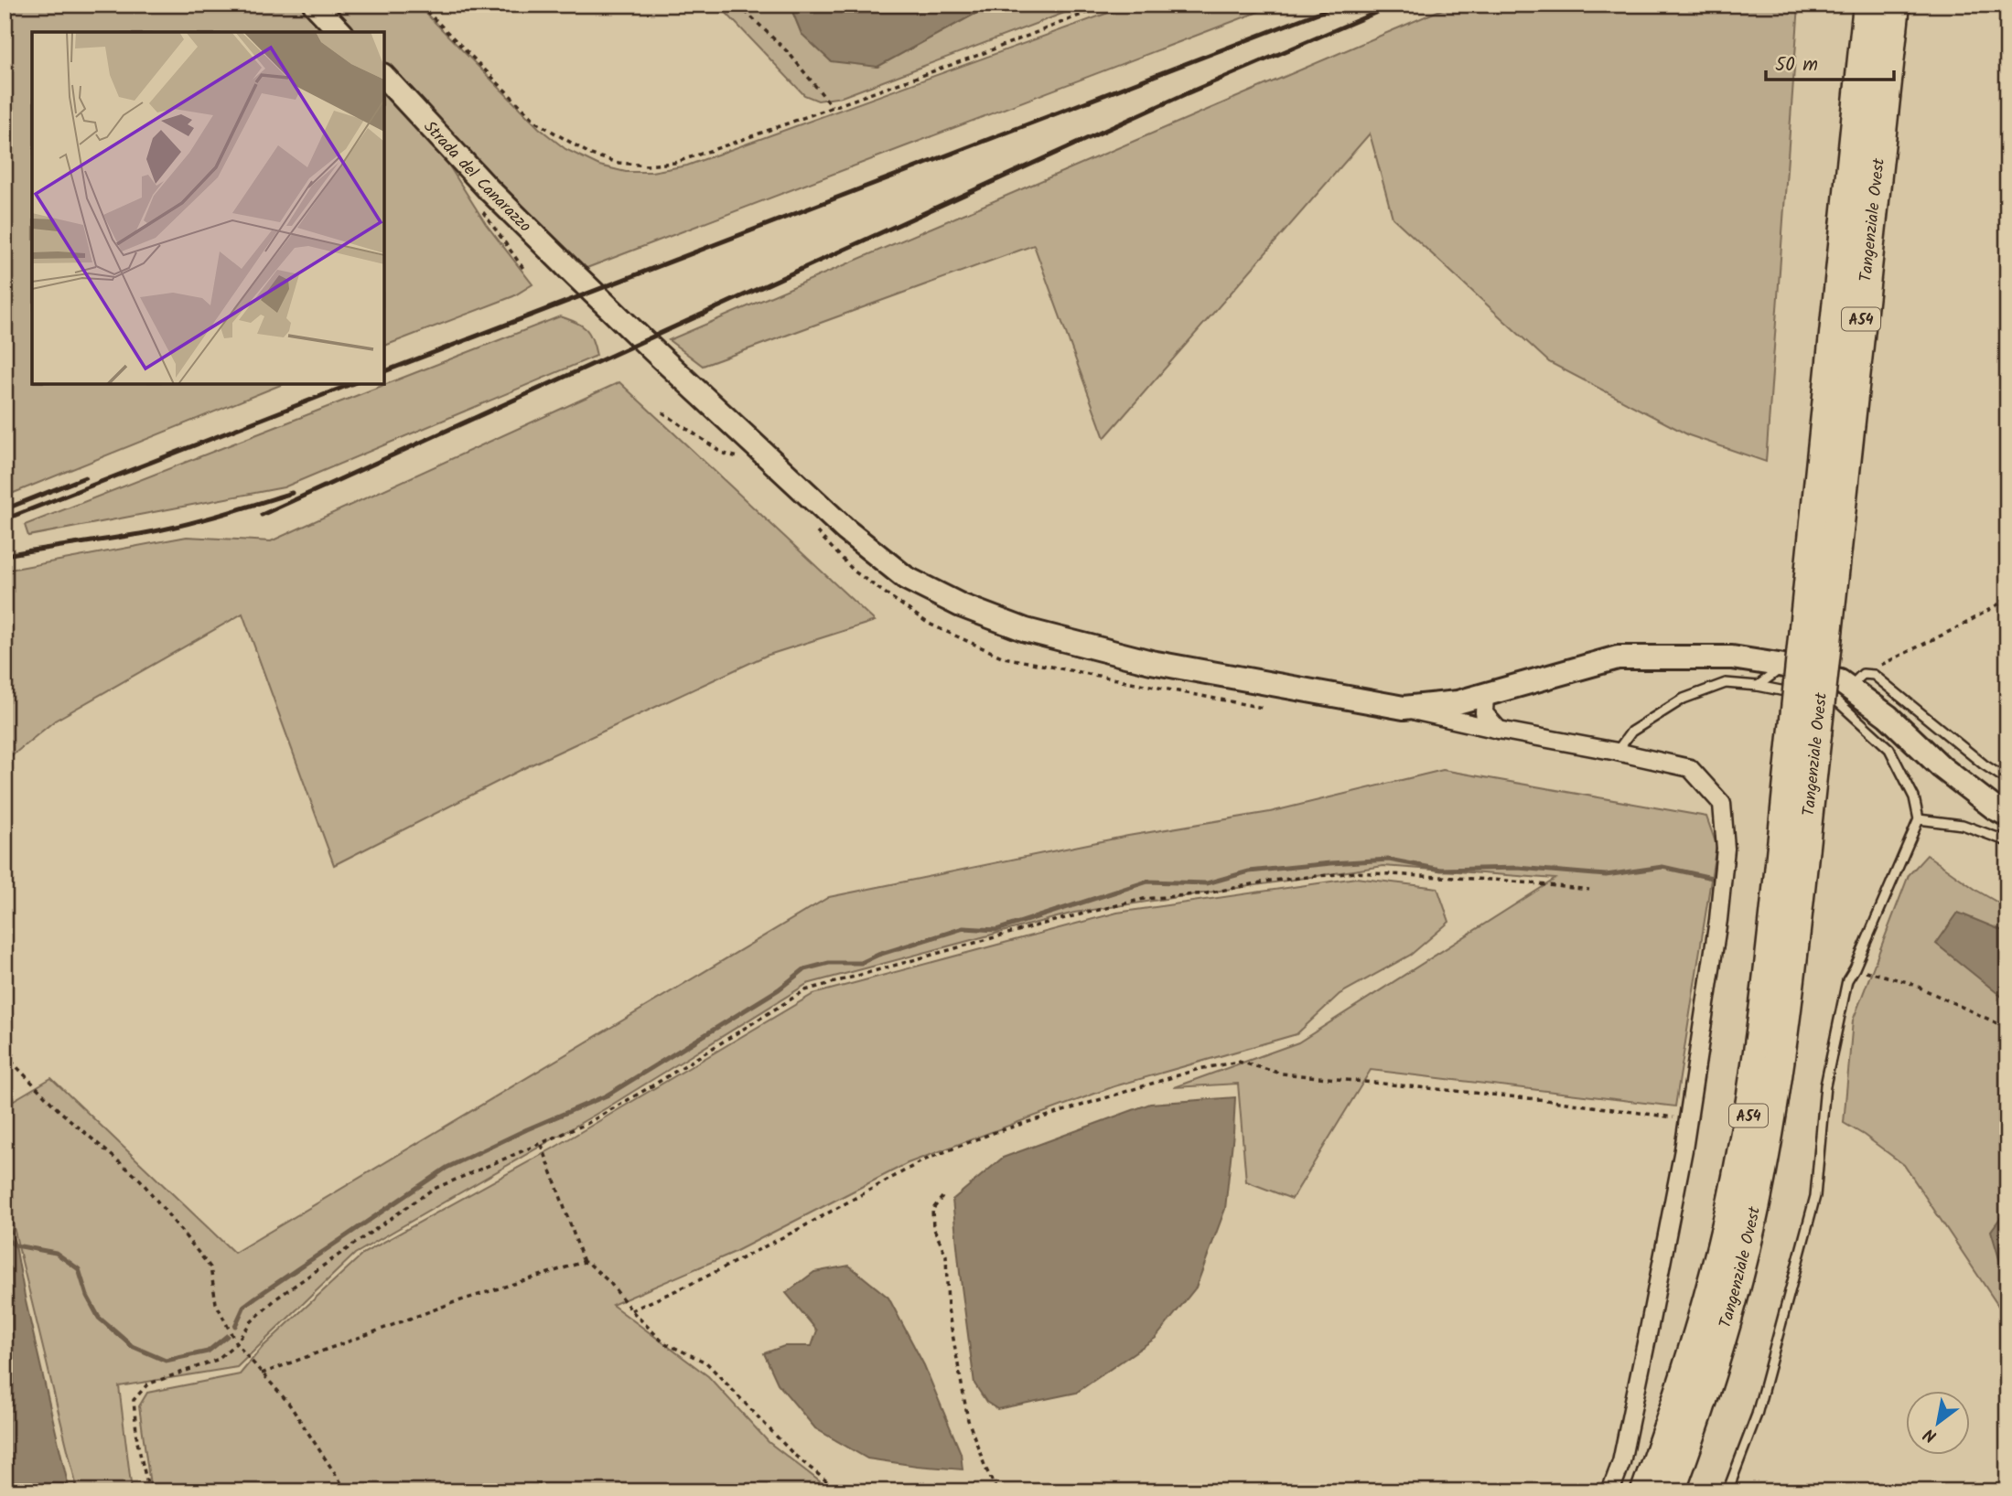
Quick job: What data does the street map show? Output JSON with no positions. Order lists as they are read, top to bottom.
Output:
{
  "streets": {
    "highway": ["Tangenziale Ovest", "A54"],
    "street": ["Strada del Canarazzo"]
  },
  "scale_bar": "50 m",
  "north": "bottom left"
}
